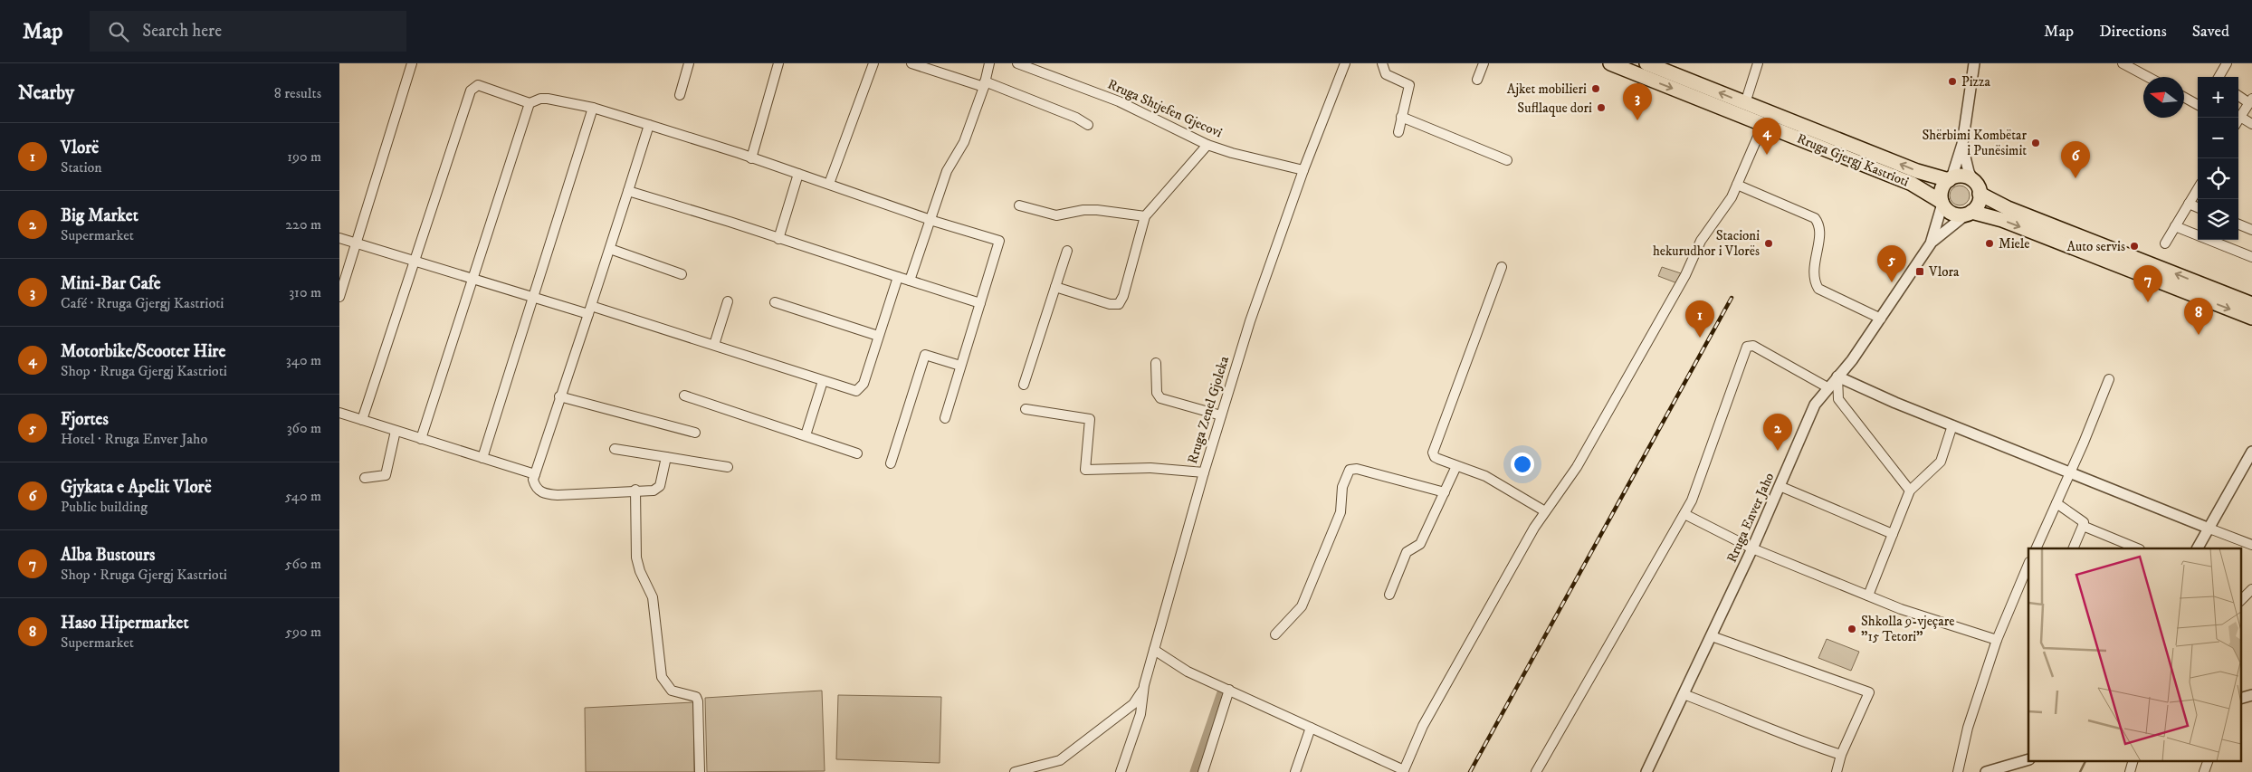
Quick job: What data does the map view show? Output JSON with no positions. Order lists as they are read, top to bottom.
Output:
{
  "streets": {
    "main road": ["Rruga Gjergj Kastrioti"],
    "street": ["Rruga Shtjefen Gjecovi", "Rruga Zenel Gjoleka", "Rruga Enver Jaho"]
  },
  "crossings": [
    ["Rruga Shtjefen Gjecovi", "Rruga Zenel Gjoleka"]
  ],
  "places": {
    "other": [
      "Pizza",
      "Ajket mobilieri",
      "Sufllaque dori",
      "Shërbimi Kombëtar i Punësimit",
      "Stacioni hekurudhor i Vlorës",
      "Miele",
      "Auto servis",
      "Shkolla 9-vjeçare \"15 Tetori\""
    ],
    "transit": ["Vlora"]
  },
  "north": "left",
  "page": {
    "header": "Map",
    "search": "Search here",
    "nav": ["Map", "Directions", "Saved"],
    "heading": ["Nearby", "8 results"],
    "map_buttons": ["+", "−"],
    "pins": [
      "3",
      "4",
      "6",
      "5",
      "7",
      "8",
      "1",
      "2"
    ],
    "list": [
      {
        "mark": "1",
        "name": "Vlorë",
        "note": "Station",
        "value": "190 m"
      },
      {
        "mark": "2",
        "name": "Big Market",
        "note": "Supermarket",
        "value": "220 m"
      },
      {
        "mark": "3",
        "name": "Mini-Bar Cafe",
        "note": "Café · Rruga Gjergj Kastrioti",
        "value": "310 m"
      },
      {
        "mark": "4",
        "name": "Motorbike/Scooter Hire",
        "note": "Shop · Rruga Gjergj Kastrioti",
        "value": "340 m"
      },
      {
        "mark": "5",
        "name": "Fjortes",
        "note": "Hotel · Rruga Enver Jaho",
        "value": "360 m"
      },
      {
        "mark": "6",
        "name": "Gjykata e Apelit Vlorë",
        "note": "Public building",
        "value": "540 m"
      },
      {
        "mark": "7",
        "name": "Alba Bustours",
        "note": "Shop · Rruga Gjergj Kastrioti",
        "value": "560 m"
      },
      {
        "mark": "8",
        "name": "Haso Hipermarket",
        "note": "Supermarket",
        "value": "590 m"
      }
    ]
  }
}
